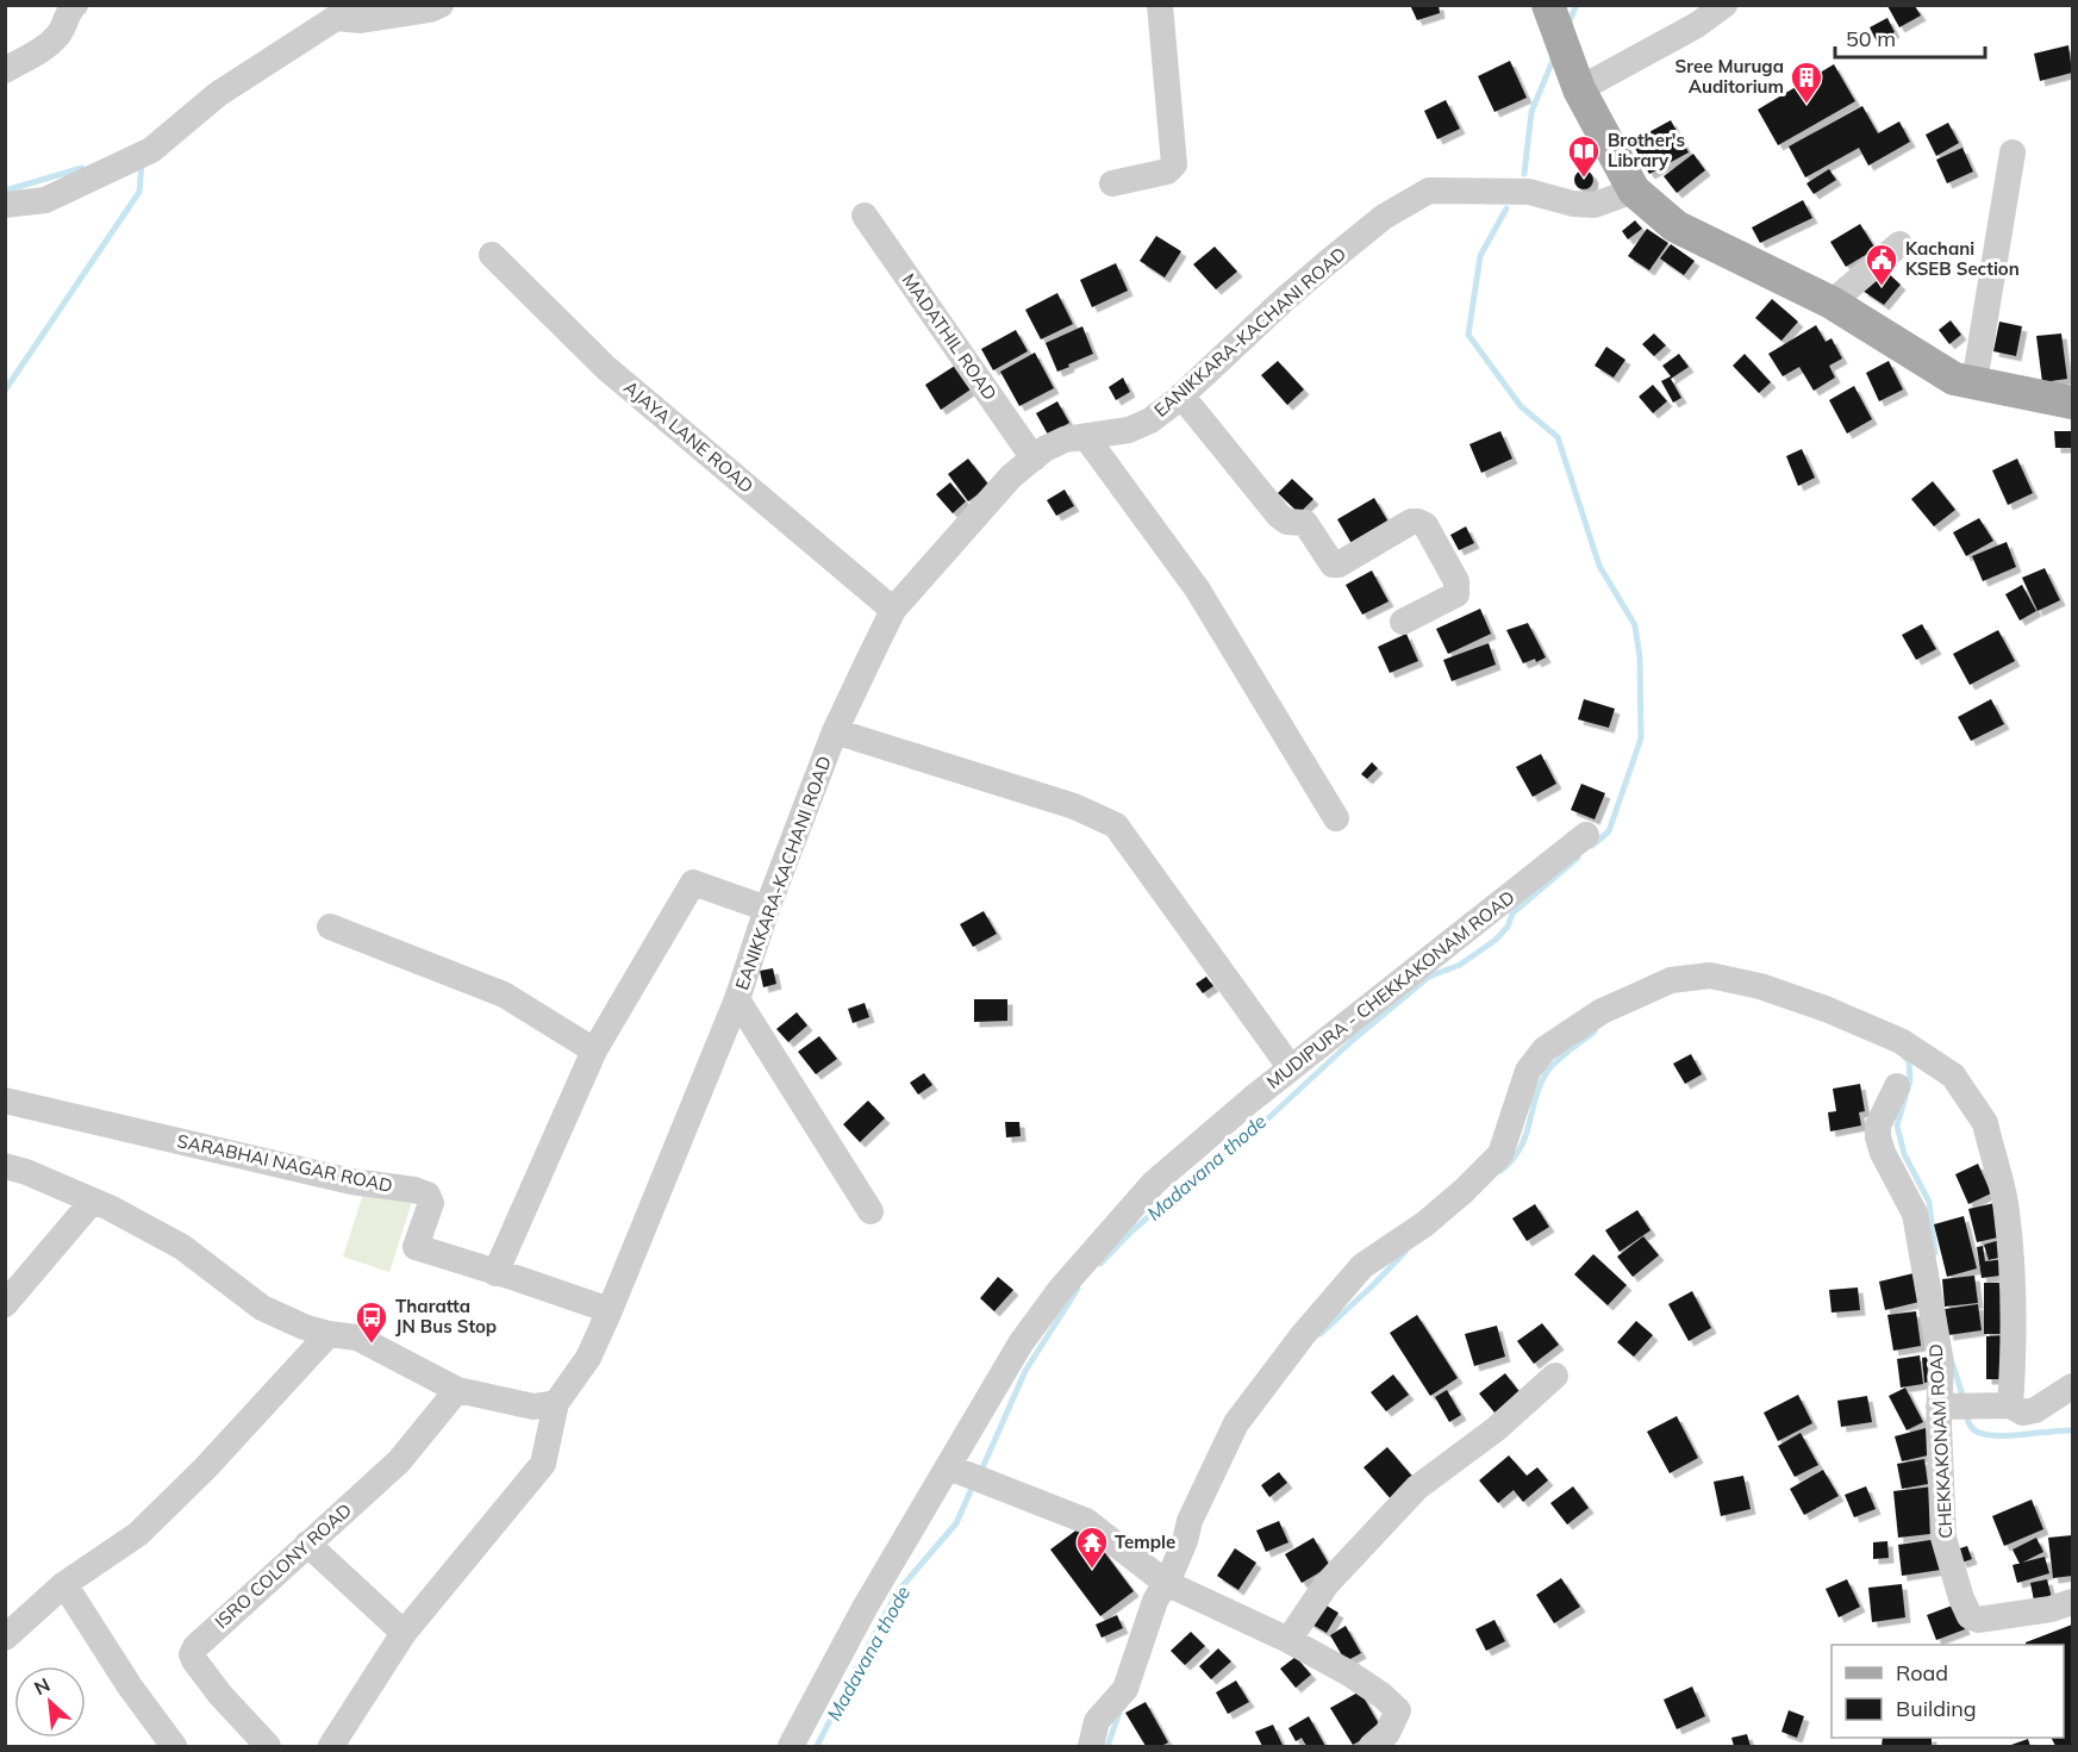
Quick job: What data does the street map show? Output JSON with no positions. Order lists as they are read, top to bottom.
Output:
{
  "streets": {
    "street": [
      "EANIKKARA-KACHANI ROAD",
      "MADATHIL ROAD",
      "AJAYA LANE ROAD",
      "MUDIPURA - CHEKKAKONAM ROAD",
      "SARABHAI NAGAR ROAD",
      "CHEKKAKONAM ROAD",
      "ISRO COLONY ROAD"
    ]
  },
  "crossings": [
    ["EANIKKARA-KACHANI ROAD", "MADATHIL ROAD"],
    ["EANIKKARA-KACHANI ROAD", "AJAYA LANE ROAD"],
    ["EANIKKARA-KACHANI ROAD", "SARABHAI NAGAR ROAD"]
  ],
  "water": ["Madavana thode"],
  "places": {
    "building": ["Sree Muruga Auditorium"],
    "library": ["Brother's Library"],
    "public building": ["Kachani KSEB Section"],
    "bus stop": ["Tharatta JN Bus Stop"],
    "temple": ["Temple"]
  },
  "legend": ["Road", "Building"],
  "scale_bar": "50 m",
  "north": "top left"
}
